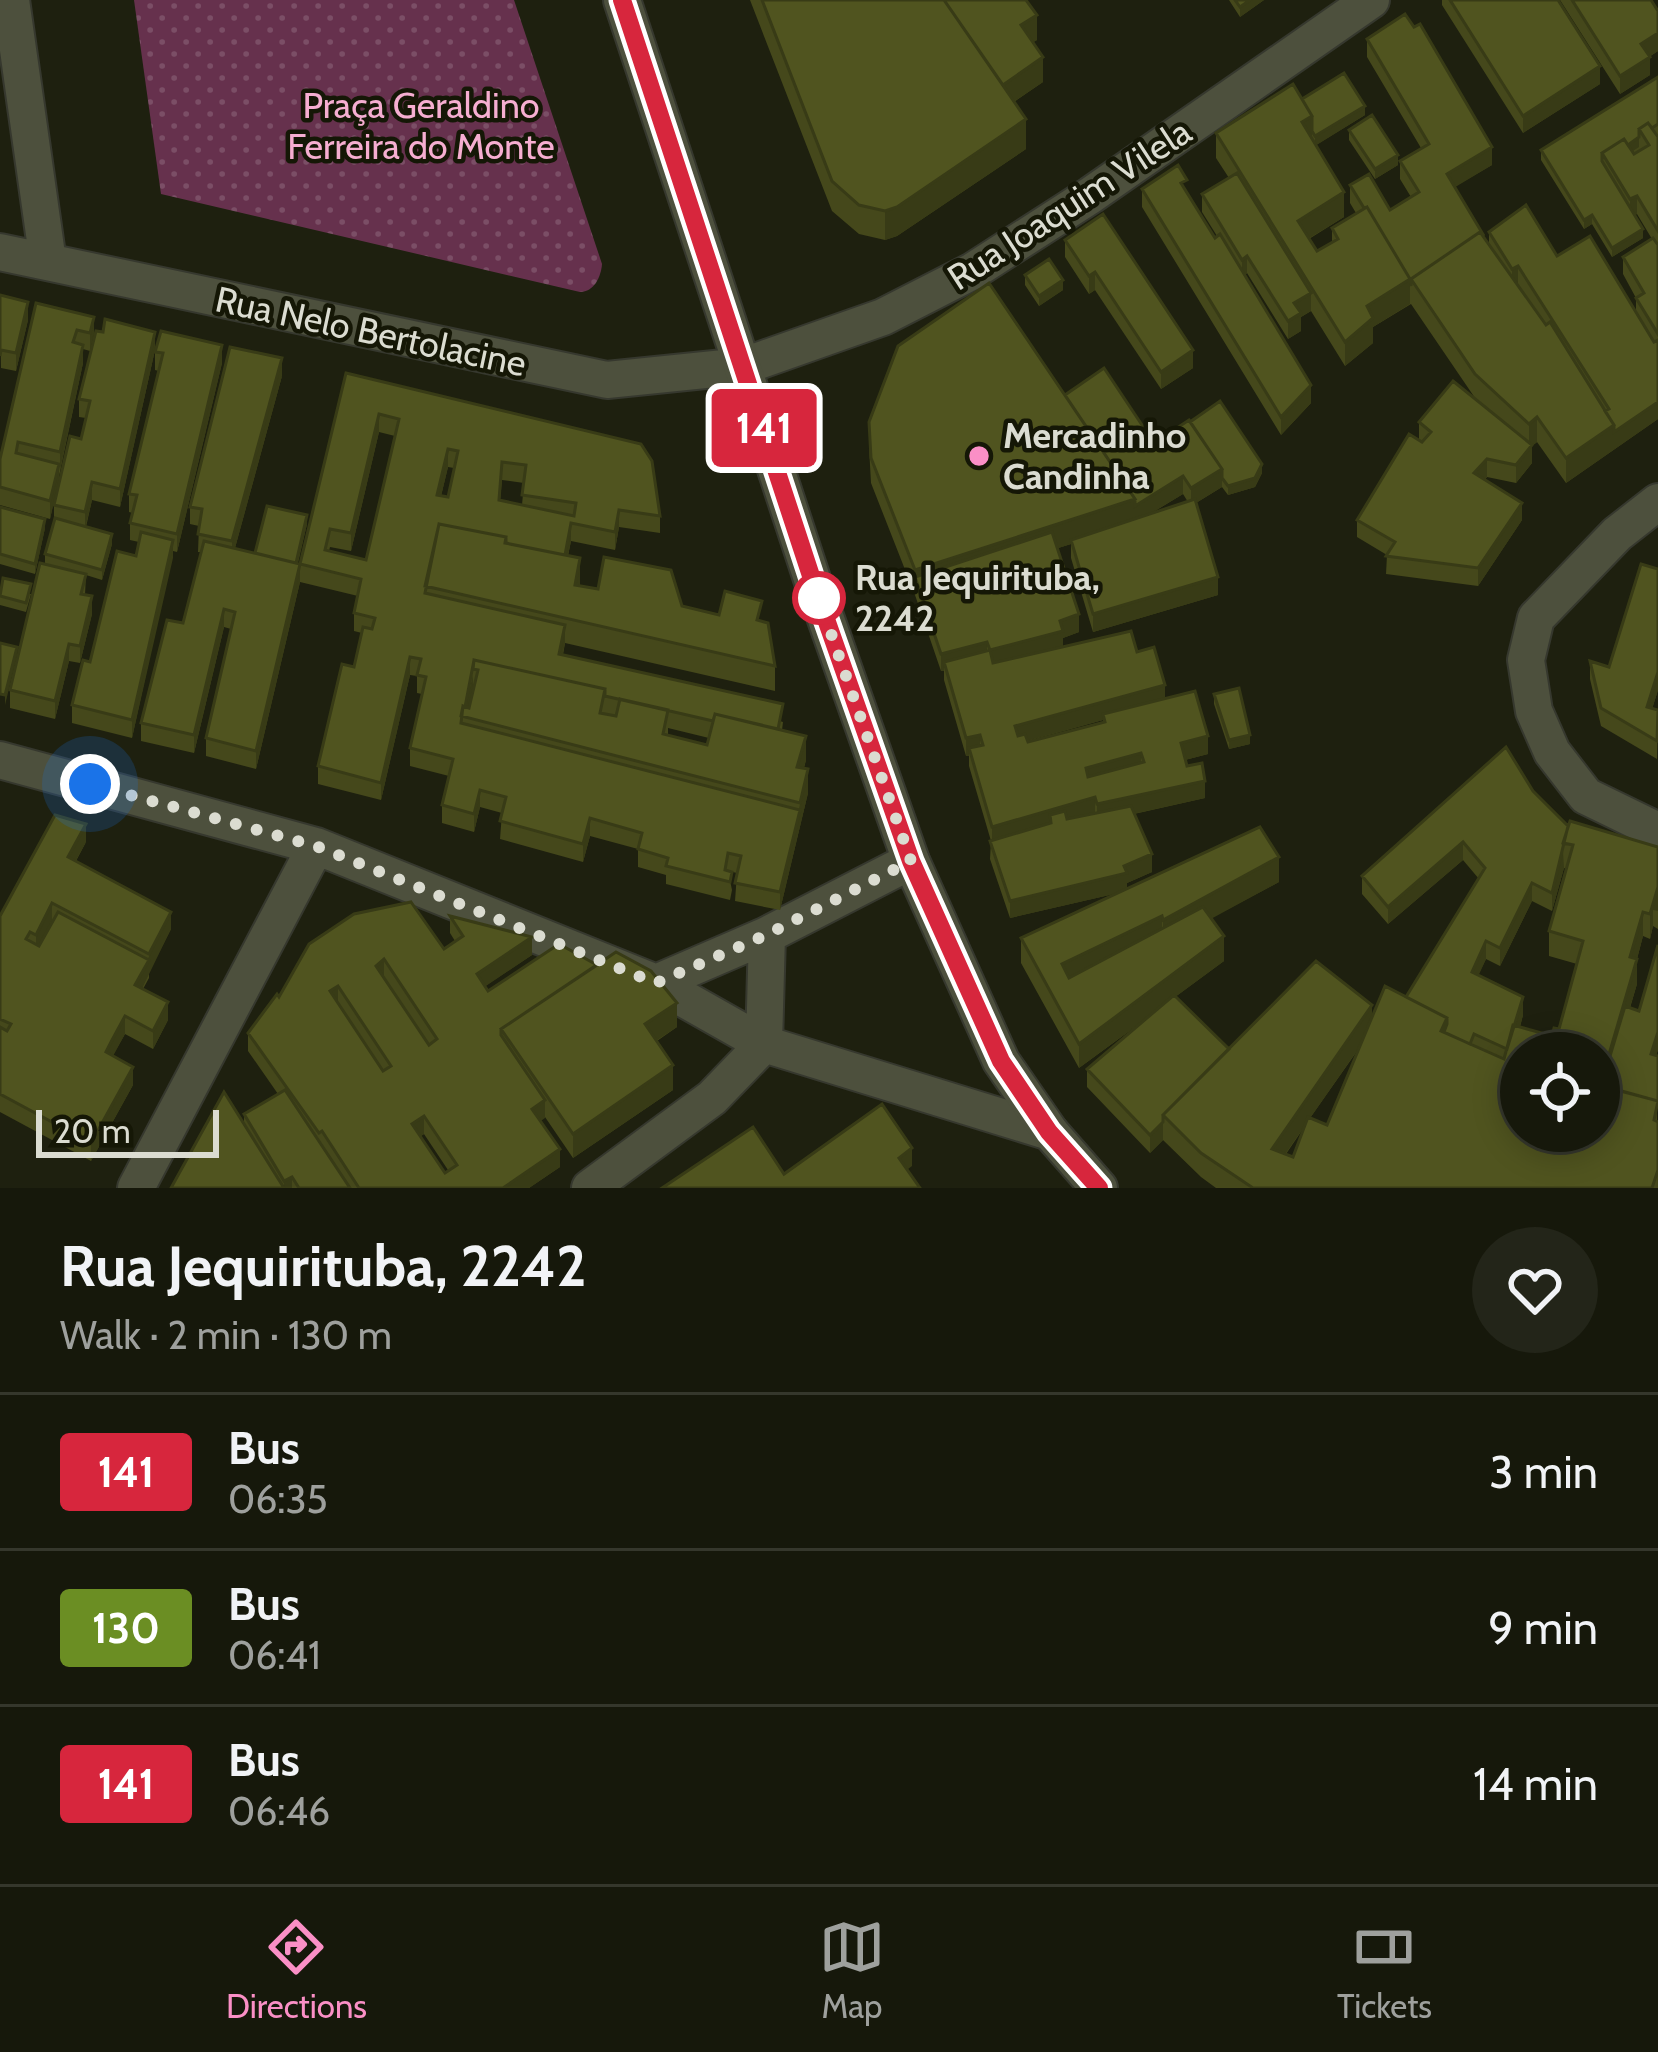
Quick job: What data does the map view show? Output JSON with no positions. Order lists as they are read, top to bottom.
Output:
{
  "streets": {
    "street": ["Rua Joaquim Vilela", "Rua Nelo Bertolacine"]
  },
  "crossings": [
    ["Rua Joaquim Vilela", "Rua Nelo Bertolacine"]
  ],
  "parks": ["Praça Geraldino Ferreira do Monte"],
  "places": ["Mercadinho Candinha", "Rua Jequirituba, 2242"],
  "lines": ["bus line 141"],
  "scale_bar": "20 m",
  "page": {
    "on_map": "141",
    "scale": "20 m",
    "heading": ["Rua Jequirituba, 2242", "Walk · 2 min · 130 m"],
    "list": [
      {
        "mark": "141",
        "name": "Bus",
        "note": "06:35",
        "value": "3 min"
      },
      {
        "mark": "130",
        "name": "Bus",
        "note": "06:41",
        "value": "9 min"
      },
      {
        "mark": "141",
        "name": "Bus",
        "note": "06:46",
        "value": "14 min"
      }
    ],
    "tabs": ["Directions", "Map", "Tickets"]
  }
}
